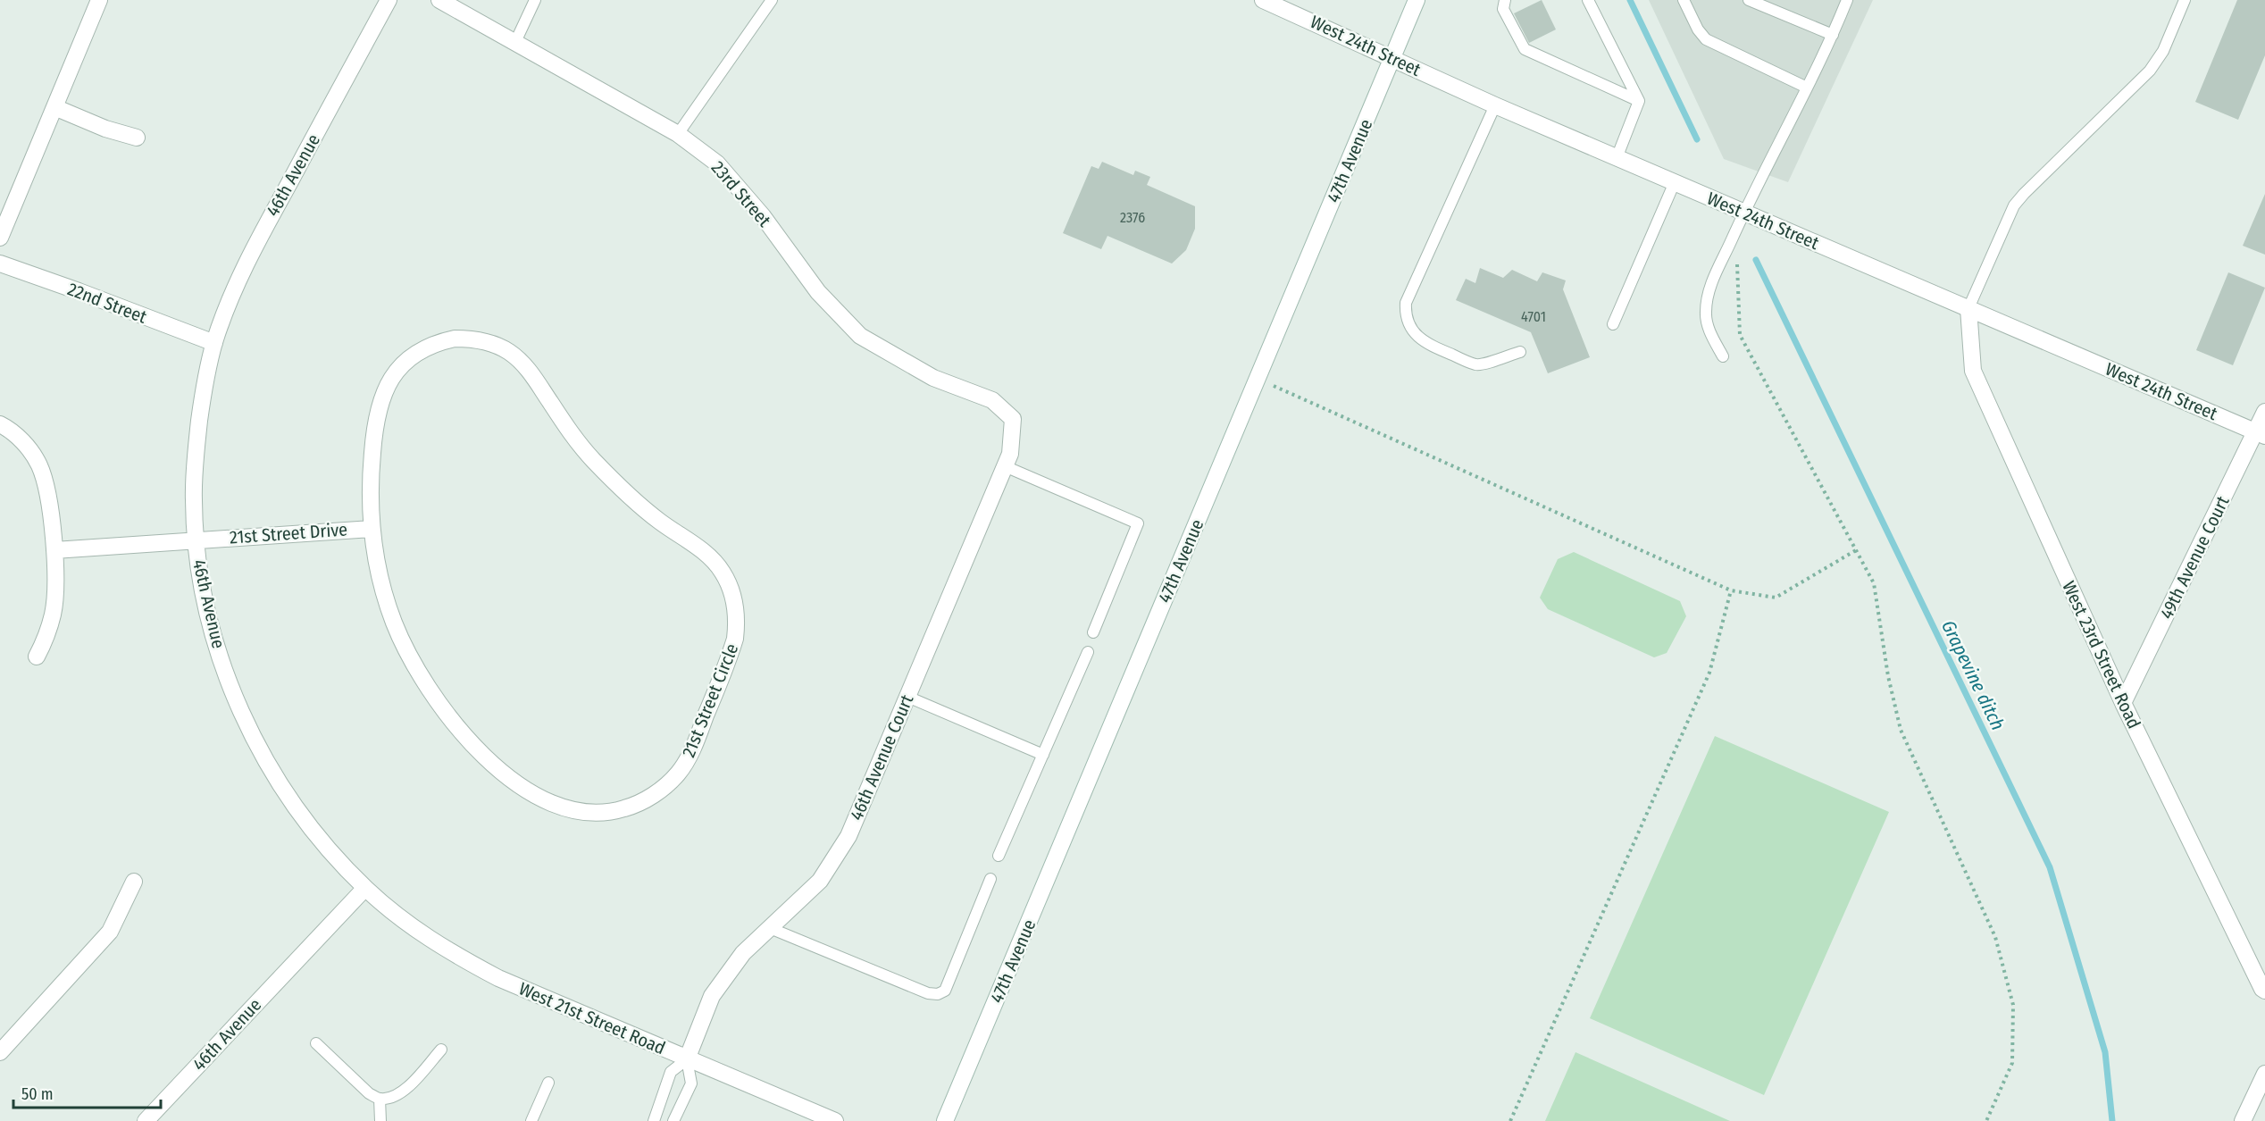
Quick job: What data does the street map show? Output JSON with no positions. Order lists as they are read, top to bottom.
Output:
{
  "streets": {
    "street": [
      "West 24th Street",
      "47th Avenue",
      "46th Avenue",
      "23rd Street",
      "22nd Street",
      "21st Street Drive",
      "49th Avenue Court",
      "West 23rd Street Road",
      "21st Street Circle",
      "46th Avenue Court",
      "West 21st Street Road"
    ]
  },
  "crossings": [
    ["West 24th Street", "47th Avenue"],
    ["West 24th Street", "49th Avenue Court"],
    ["West 24th Street", "West 23rd Street Road"],
    ["46th Avenue", "22nd Street"],
    ["46th Avenue", "21st Street Drive"],
    ["46th Avenue", "West 21st Street Road"],
    ["23rd Street", "46th Avenue Court"],
    ["21st Street Drive", "21st Street Circle"],
    ["49th Avenue Court", "West 23rd Street Road"],
    ["46th Avenue Court", "West 21st Street Road"]
  ],
  "water": ["Grapevine ditch"],
  "house_numbers": ["2376", "4701"],
  "scale_bar": "50 m"
}
